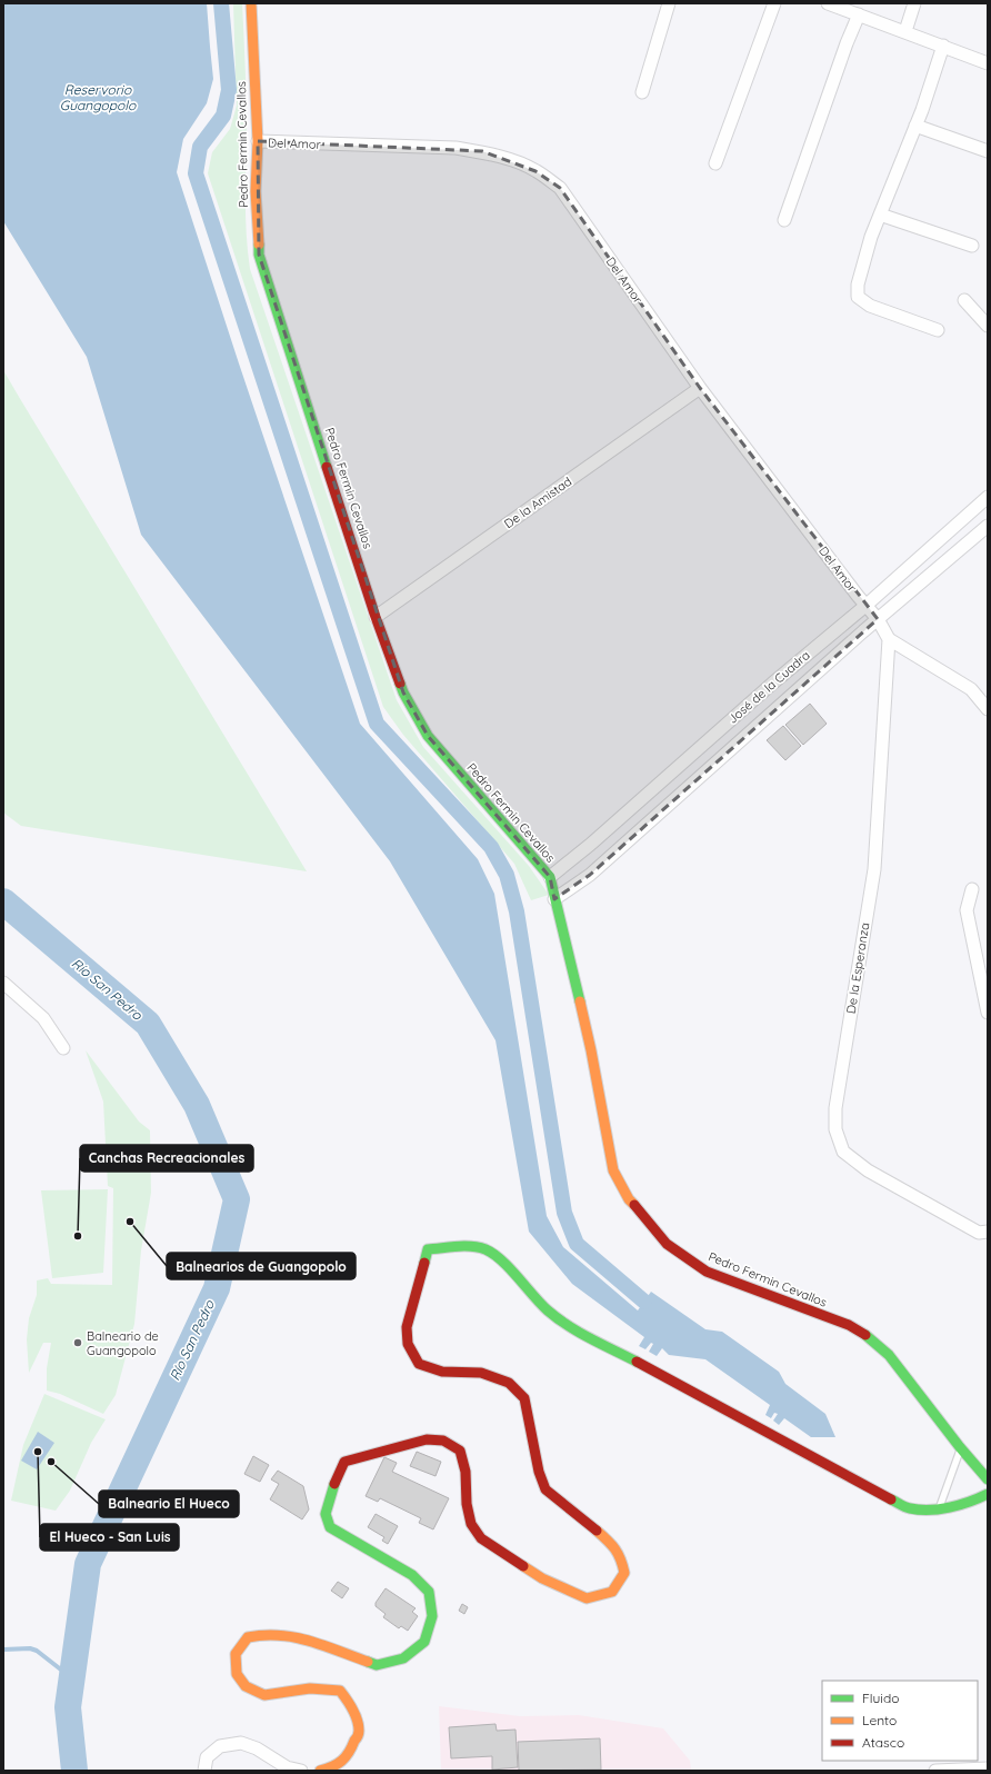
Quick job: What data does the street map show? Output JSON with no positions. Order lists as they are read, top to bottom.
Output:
{
  "streets": {
    "street": [
      "Del Amor",
      "Pedro Fermin Cevallos",
      "De la Amistad",
      "José de la Cuadra",
      "De la Esperanza"
    ]
  },
  "crossings": [
    ["Del Amor", "Pedro Fermin Cevallos"],
    ["Del Amor", "De la Amistad"],
    ["Del Amor", "José de la Cuadra"],
    ["Pedro Fermin Cevallos", "De la Amistad"],
    ["Pedro Fermin Cevallos", "José de la Cuadra"]
  ],
  "water": ["Reservorio Guangopolo", "Río San Pedro"],
  "places": [
    "Balnearios de Guangopolo",
    "Canchas Recreacionales",
    "Balneario de Guangopolo",
    "El Hueco - San Luis",
    "Balneario El Hueco"
  ],
  "legend": ["Fluido", "Lento", "Atasco"]
}
